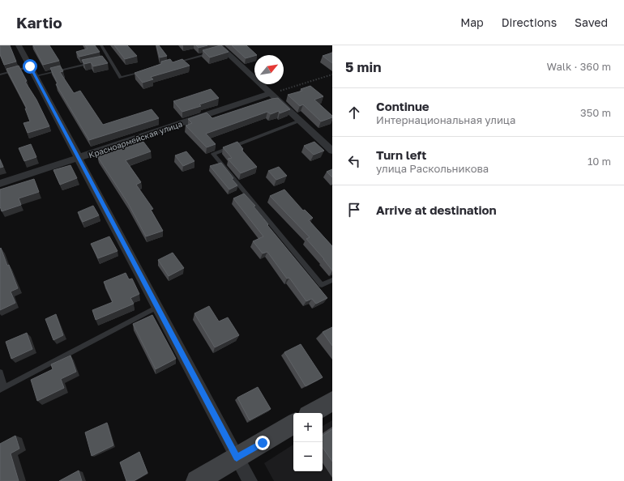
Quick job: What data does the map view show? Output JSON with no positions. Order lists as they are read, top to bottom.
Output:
{
  "streets": {
    "street": ["Красноармейская улица"]
  },
  "north": "top right",
  "page": {
    "header": "Kartio",
    "nav": ["Map", "Directions", "Saved"],
    "heading": ["5 min", "Walk · 360 m"],
    "list": [
      ["Continue", "Интернациональная улица", "350 m"],
      ["Turn left", "улица Раскольникова", "10 m"],
      "Arrive at destination"
    ],
    "map_buttons": ["+", "−"]
  }
}
